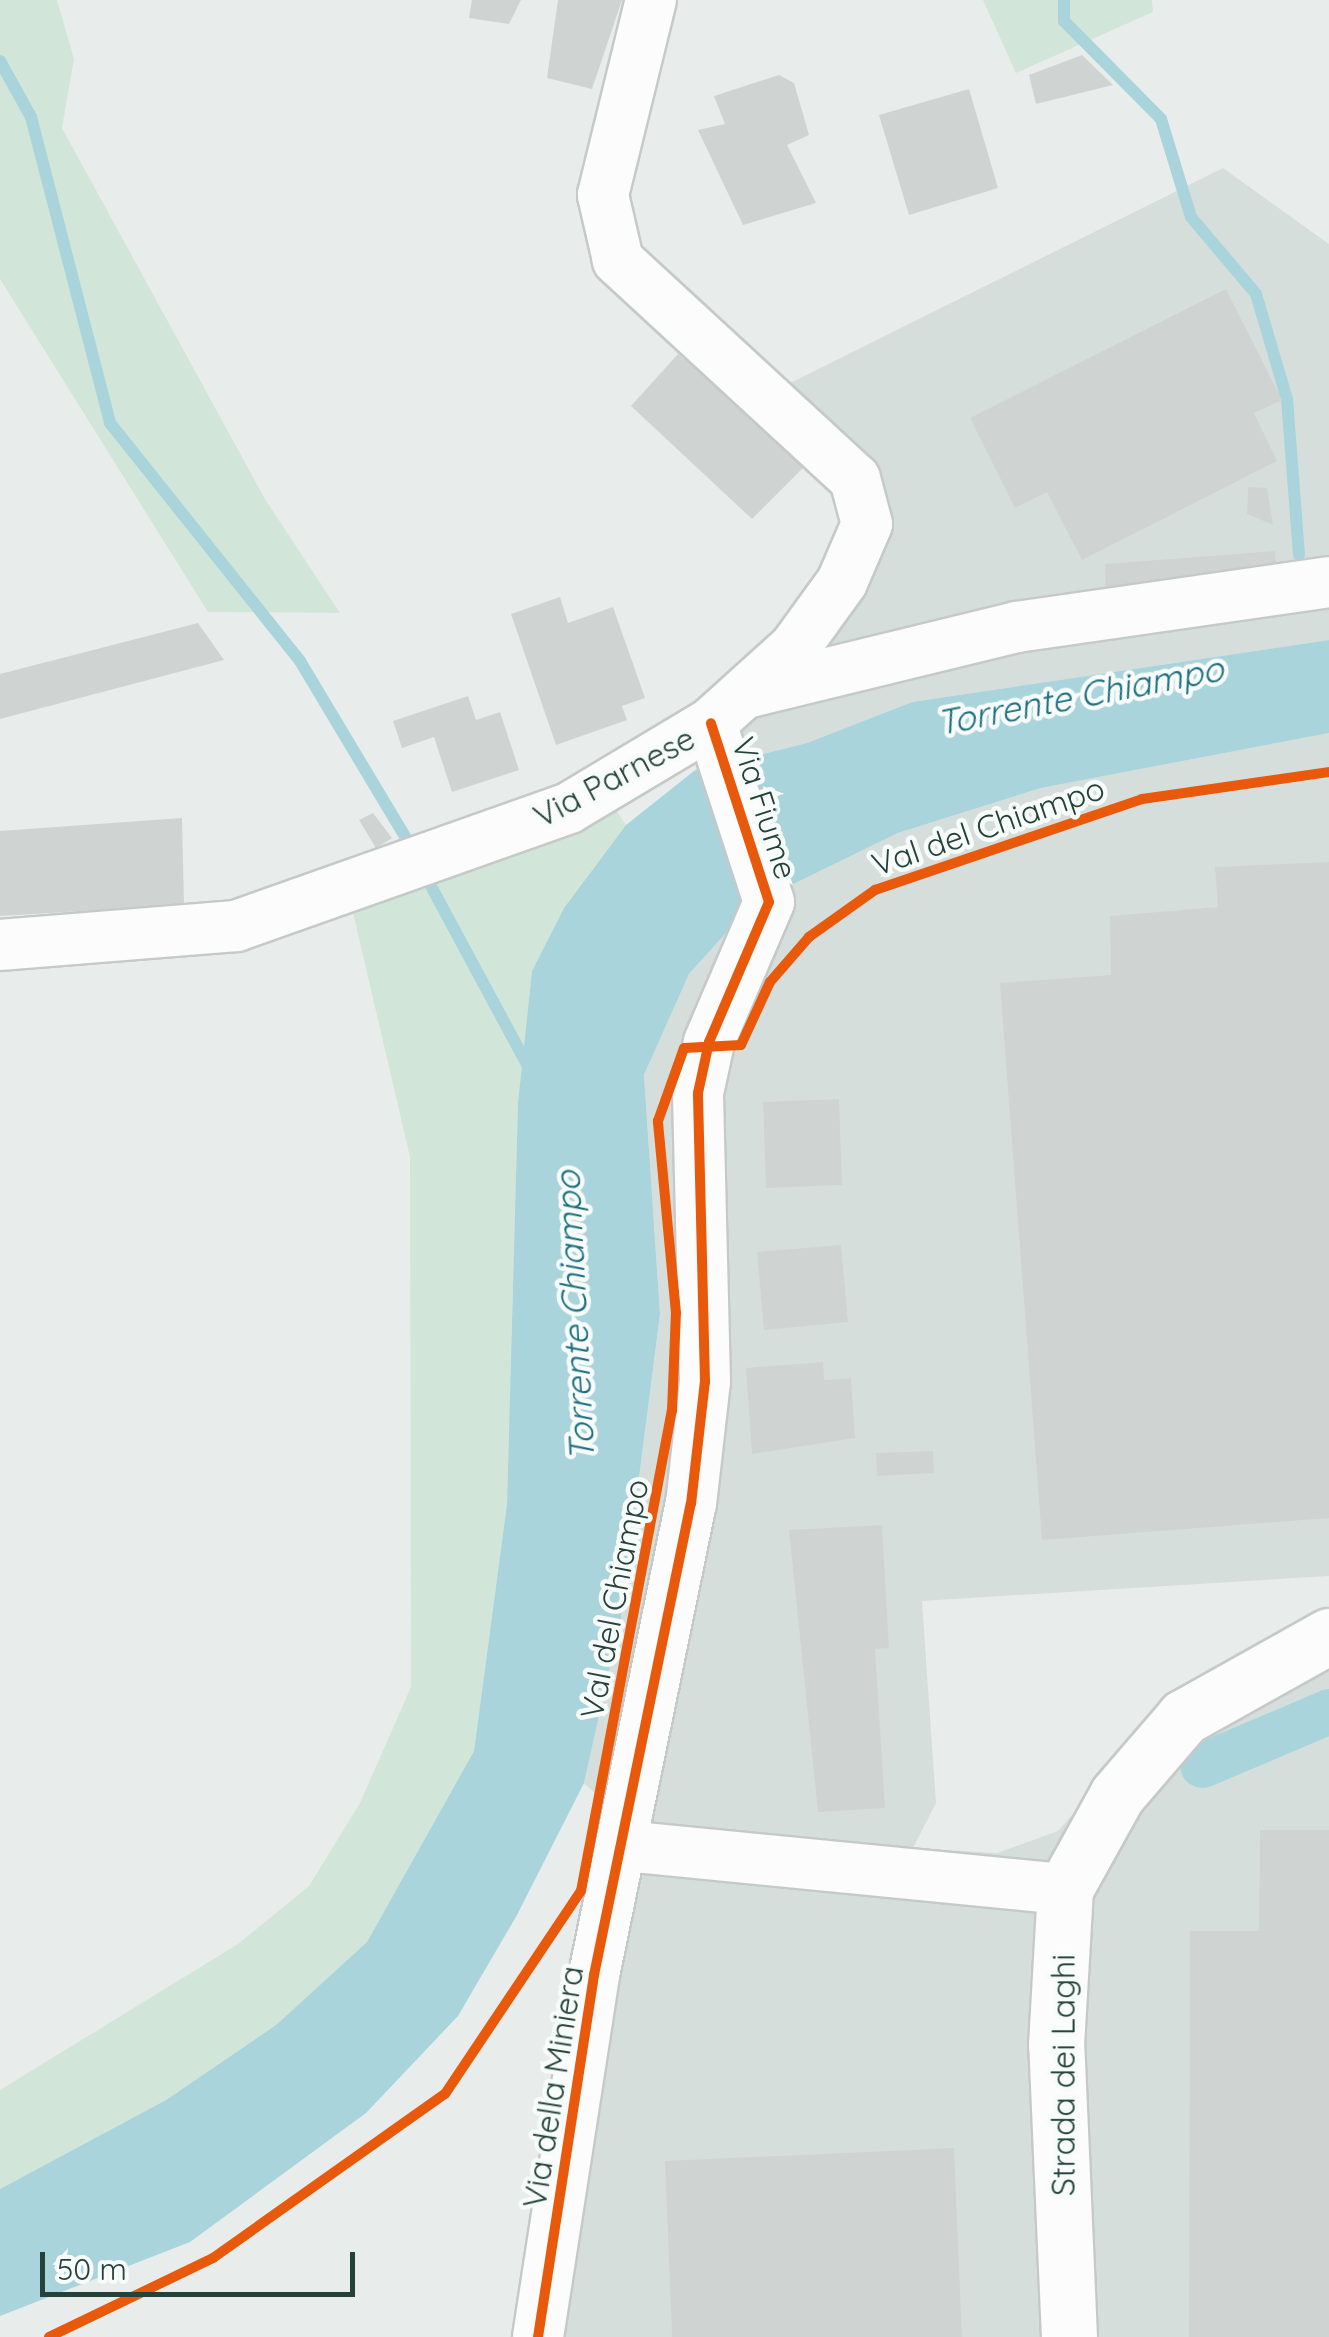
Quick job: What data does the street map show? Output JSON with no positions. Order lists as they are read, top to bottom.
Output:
{
  "streets": {
    "street": [
      "Via Parnese",
      "Via Fiume",
      "Strada dei Laghi",
      "Via della Miniera"
    ],
    "cycle path": ["Val del Chiampo"]
  },
  "crossings": [
    ["Via Parnese", "Via Fiume"],
    ["Via Fiume", "Via della Miniera"]
  ],
  "water": ["Torrente Chiampo"],
  "scale_bar": "50 m"
}
